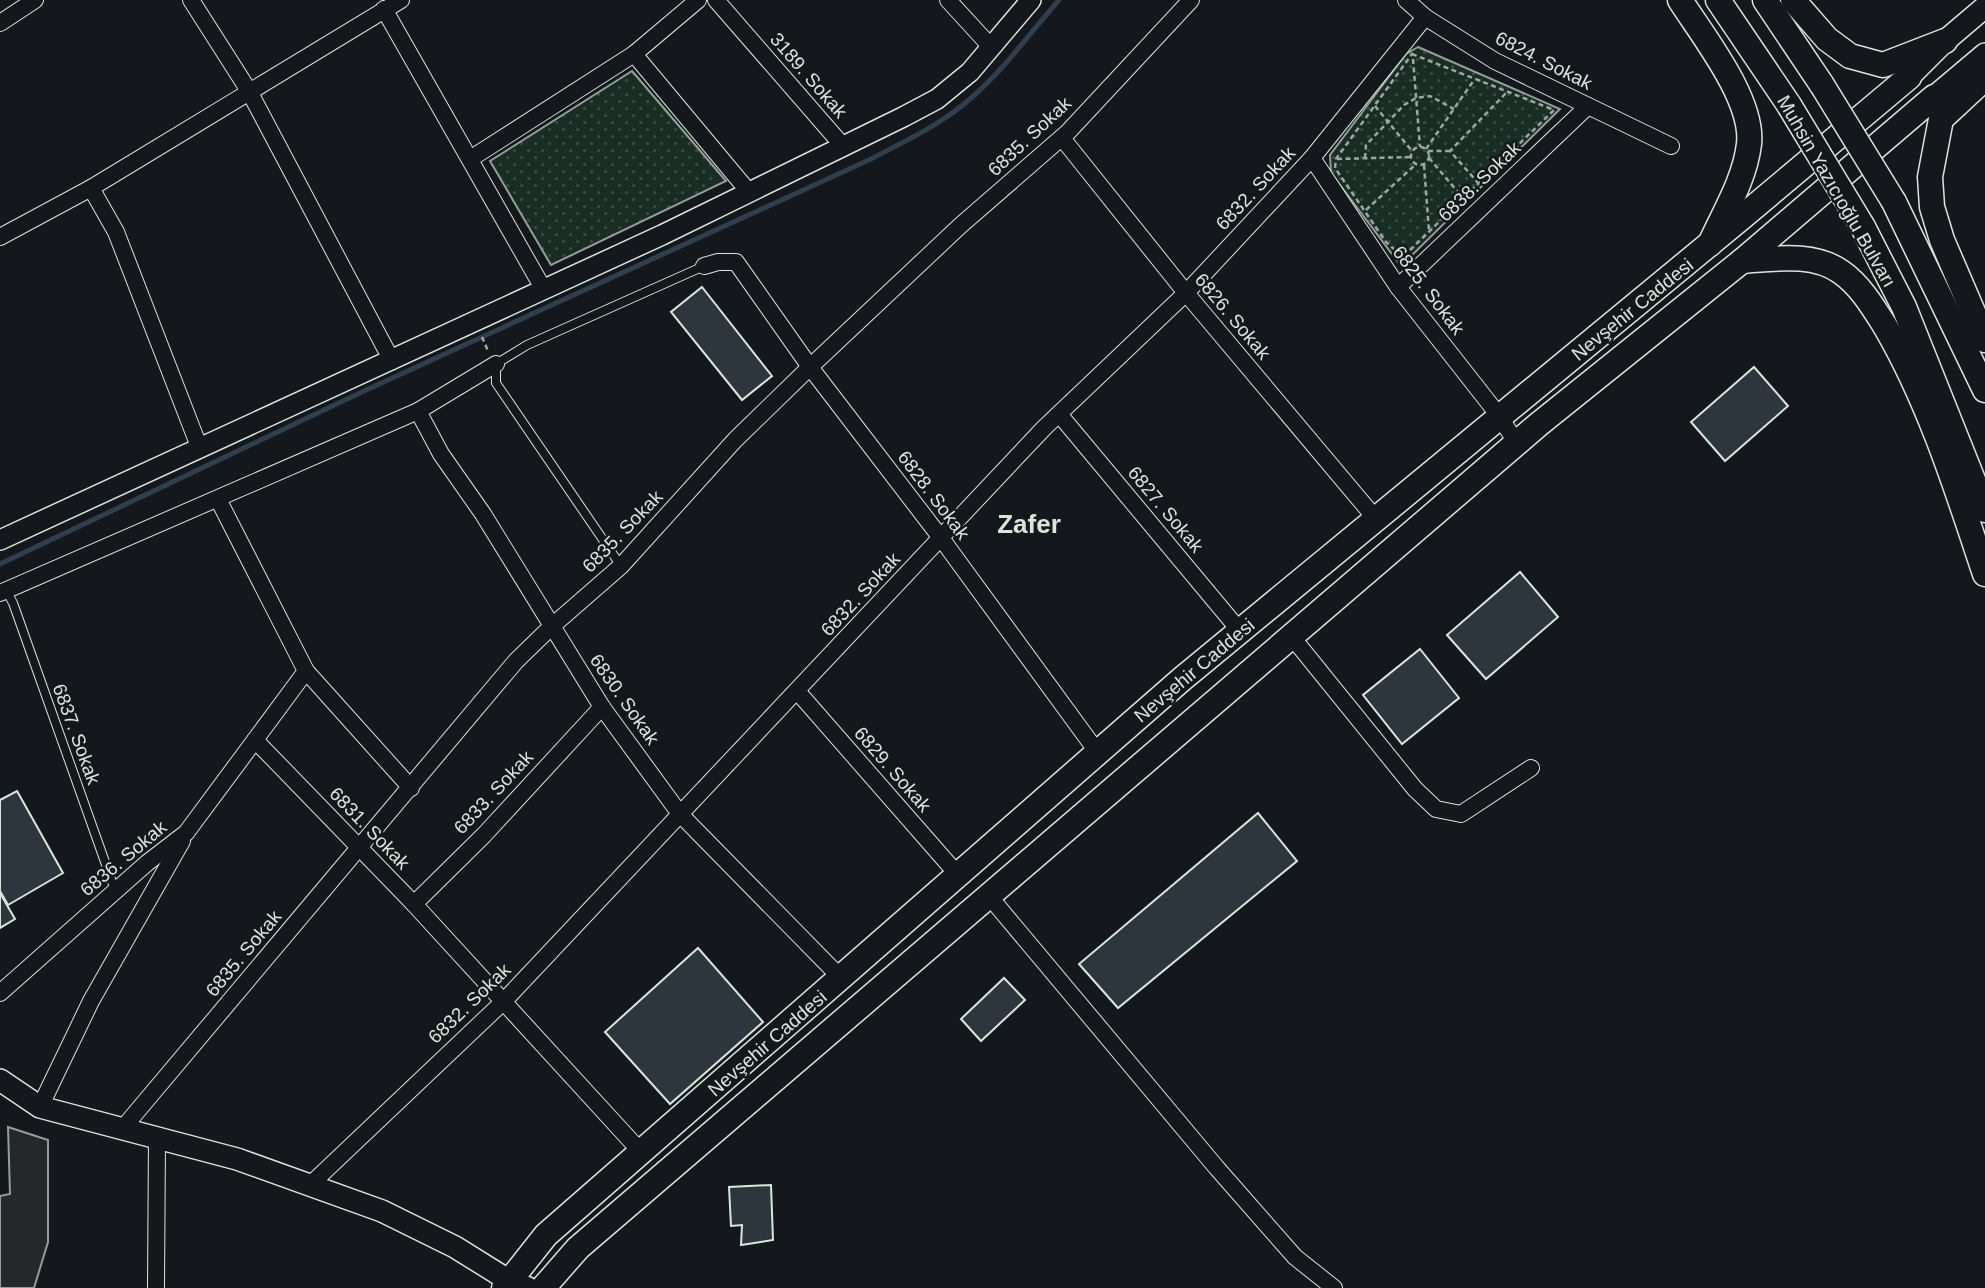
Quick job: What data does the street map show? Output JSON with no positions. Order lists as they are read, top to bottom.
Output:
{
  "streets": {
    "main road": ["Muhsin Yazıcıoğlu Bulvarı", "Nevşehir Caddesi"],
    "street": [
      "6824. Sokak",
      "3189. Sokak",
      "6835. Sokak",
      "6838. Sokak",
      "6832. Sokak",
      "6825. Sokak",
      "6826. Sokak",
      "6828. Sokak",
      "6827. Sokak",
      "6830. Sokak",
      "6829. Sokak",
      "6833. Sokak",
      "6831. Sokak",
      "6836. Sokak"
    ],
    "lane": ["6837. Sokak"]
  },
  "crossings": [
    ["6824. Sokak", "6838. Sokak"],
    ["6824. Sokak", "6832. Sokak"],
    ["6835. Sokak", "6826. Sokak"],
    ["6835. Sokak", "6828. Sokak"],
    ["6835. Sokak", "6830. Sokak"],
    ["6835. Sokak", "6831. Sokak"],
    ["6838. Sokak", "6825. Sokak"],
    ["6832. Sokak", "6825. Sokak"],
    ["6832. Sokak", "6826. Sokak"],
    ["6832. Sokak", "6828. Sokak"],
    ["6832. Sokak", "6827. Sokak"],
    ["6832. Sokak", "6830. Sokak"],
    ["6832. Sokak", "6829. Sokak"],
    ["6832. Sokak", "6831. Sokak"],
    ["6825. Sokak", "Nevşehir Caddesi"],
    ["Nevşehir Caddesi", "6826. Sokak"],
    ["Nevşehir Caddesi", "6828. Sokak"],
    ["Nevşehir Caddesi", "6827. Sokak"],
    ["Nevşehir Caddesi", "6830. Sokak"],
    ["Nevşehir Caddesi", "6829. Sokak"],
    ["Nevşehir Caddesi", "6831. Sokak"],
    ["6830. Sokak", "6833. Sokak"],
    ["6837. Sokak", "6836. Sokak"],
    ["6833. Sokak", "6831. Sokak"],
    ["6831. Sokak", "6836. Sokak"]
  ],
  "districts": ["Zafer"]
}
